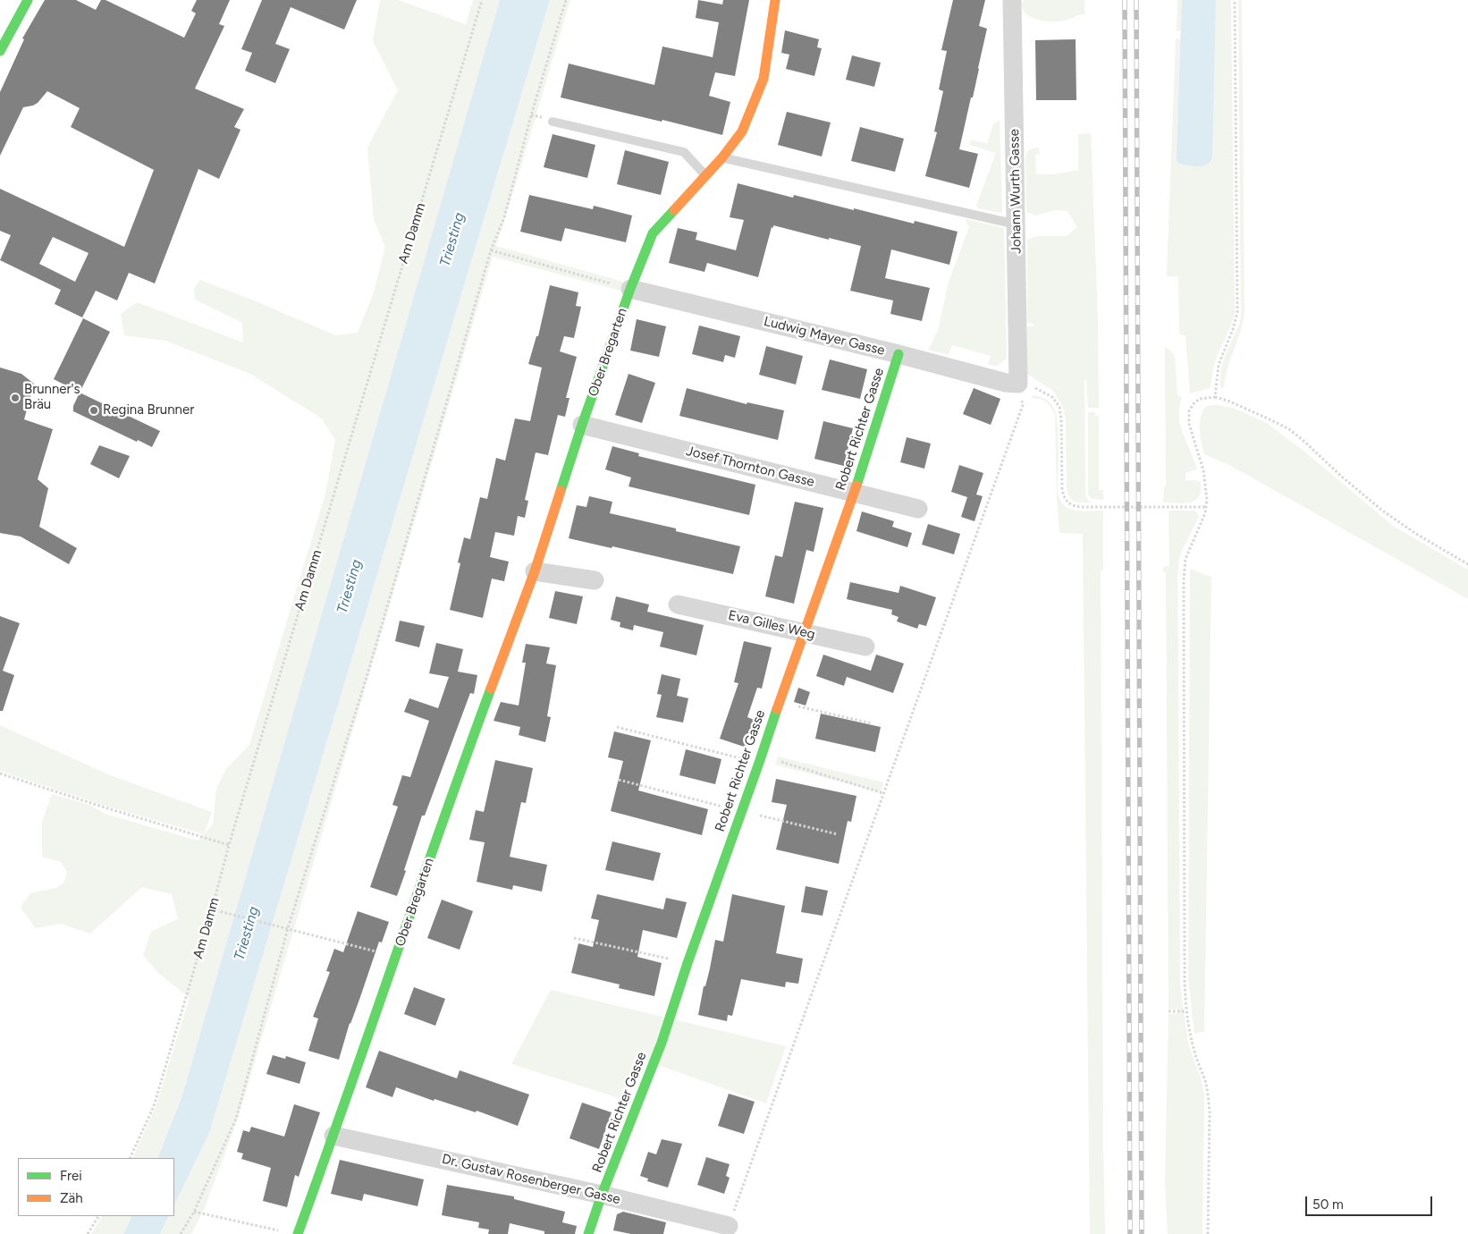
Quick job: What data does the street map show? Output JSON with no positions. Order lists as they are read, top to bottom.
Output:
{
  "streets": {
    "street": [
      "Johann Wurth Gasse",
      "Ludwig Mayer Gasse",
      "Ober Bregarten",
      "Robert Richter Gasse",
      "Josef Thornton Gasse",
      "Eva Gilles Weg",
      "Dr. Gustav Rosenberger Gasse"
    ],
    "path": ["Am Damm"]
  },
  "crossings": [
    ["Johann Wurth Gasse", "Ludwig Mayer Gasse"],
    ["Ludwig Mayer Gasse", "Ober Bregarten"],
    ["Ludwig Mayer Gasse", "Robert Richter Gasse"],
    ["Ober Bregarten", "Josef Thornton Gasse"],
    ["Ober Bregarten", "Dr. Gustav Rosenberger Gasse"],
    ["Robert Richter Gasse", "Josef Thornton Gasse"],
    ["Robert Richter Gasse", "Eva Gilles Weg"],
    ["Robert Richter Gasse", "Dr. Gustav Rosenberger Gasse"]
  ],
  "water": ["Triesting"],
  "places": ["Brunner's Bräu", "Regina Brunner"],
  "legend": ["Frei", "Zäh"],
  "scale_bar": "50 m"
}
